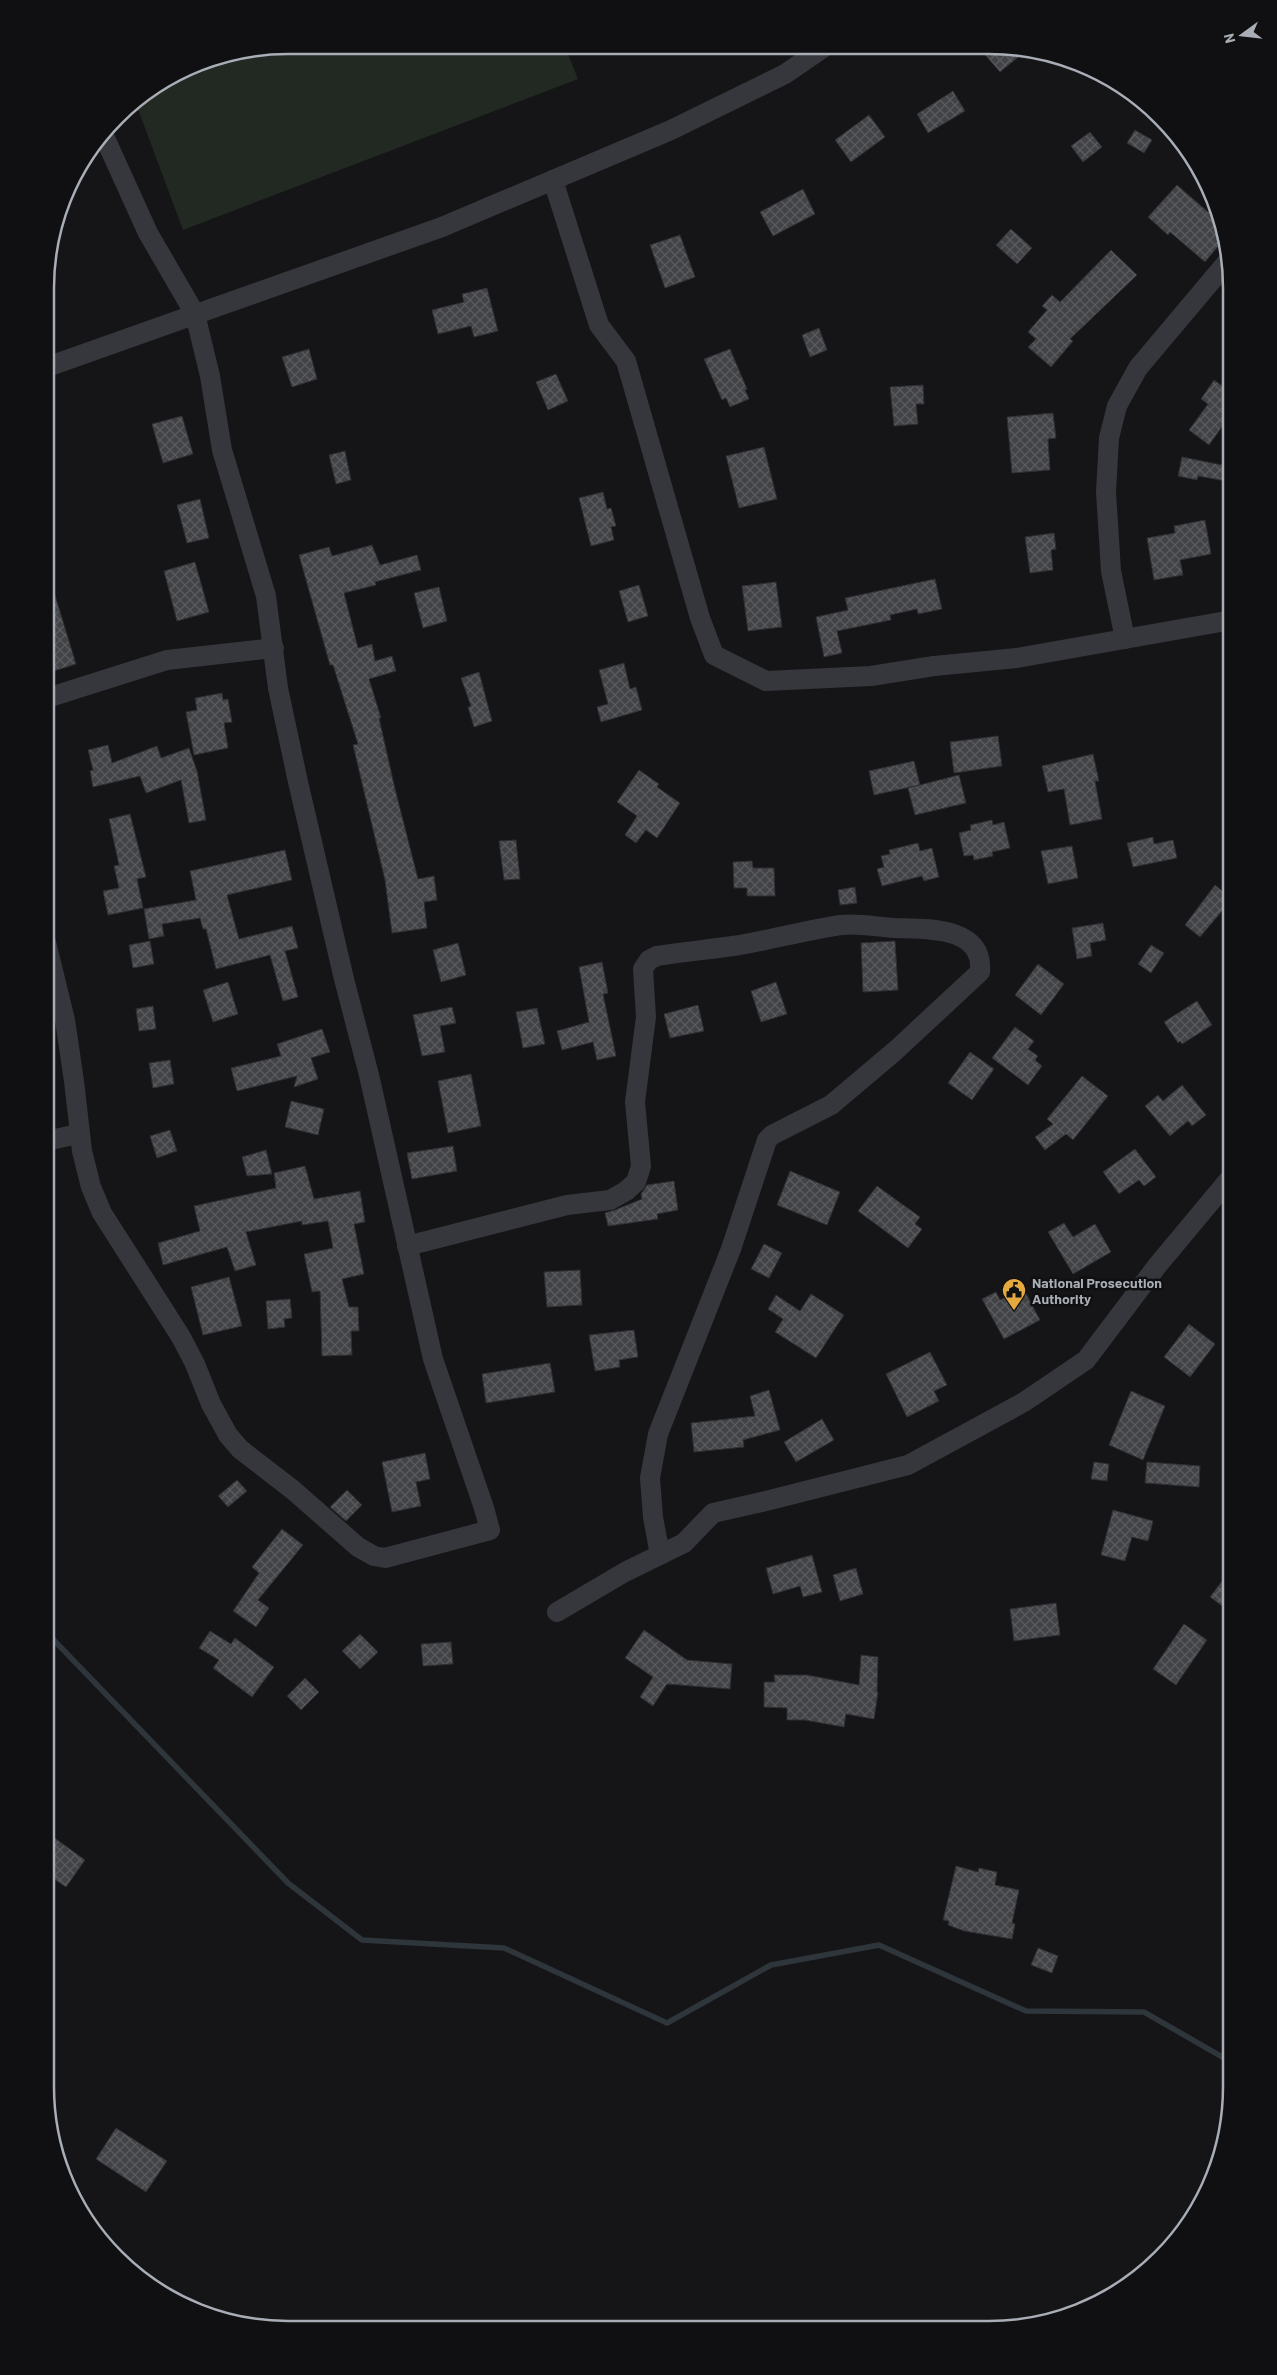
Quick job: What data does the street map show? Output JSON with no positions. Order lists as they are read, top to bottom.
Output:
{
  "places": {
    "public building": ["National Prosecution Authority"]
  },
  "north": "left"
}
